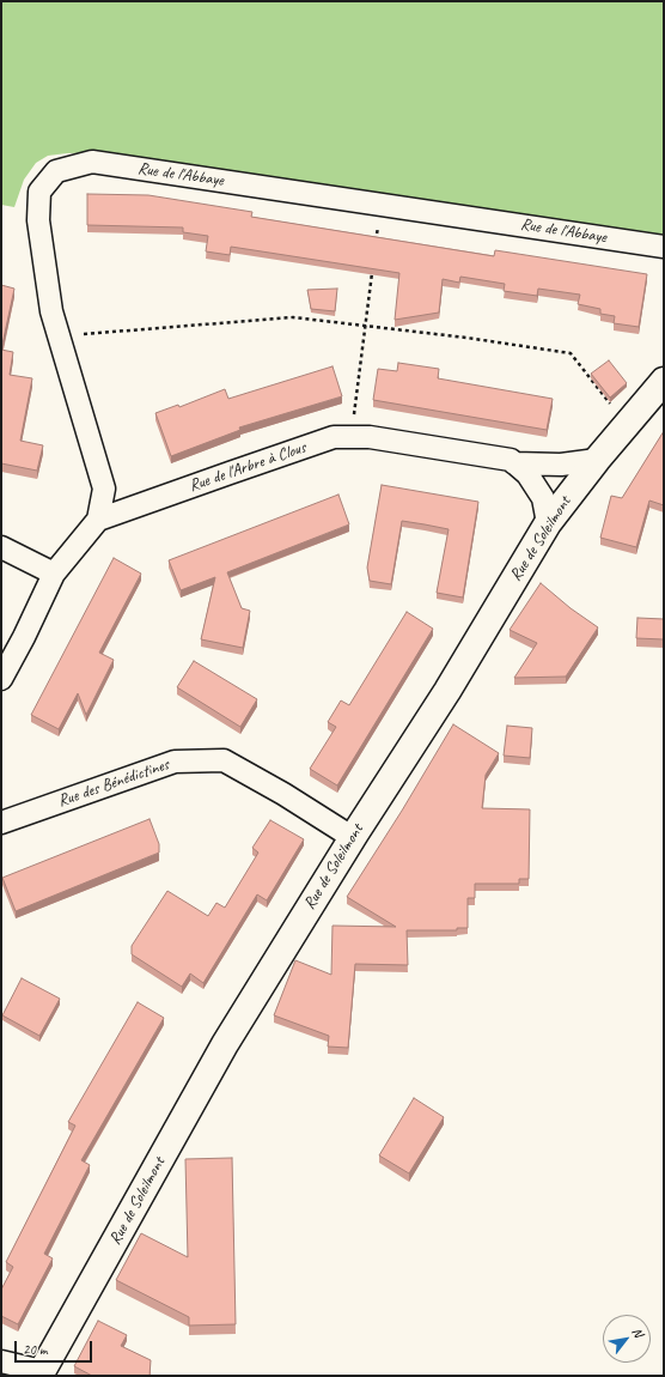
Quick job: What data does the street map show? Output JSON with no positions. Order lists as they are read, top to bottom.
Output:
{
  "streets": {
    "street": [
      "Rue de l'Abbaye",
      "Rue de l'Arbre à Clous",
      "Rue de Soleilmont",
      "Rue des Bénédictines"
    ]
  },
  "crossings": [
    ["Rue de l'Abbaye", "Rue de l'Arbre à Clous"],
    ["Rue de l'Arbre à Clous", "Rue de Soleilmont"],
    ["Rue de Soleilmont", "Rue des Bénédictines"]
  ],
  "scale_bar": "20 m",
  "north": "top right"
}
